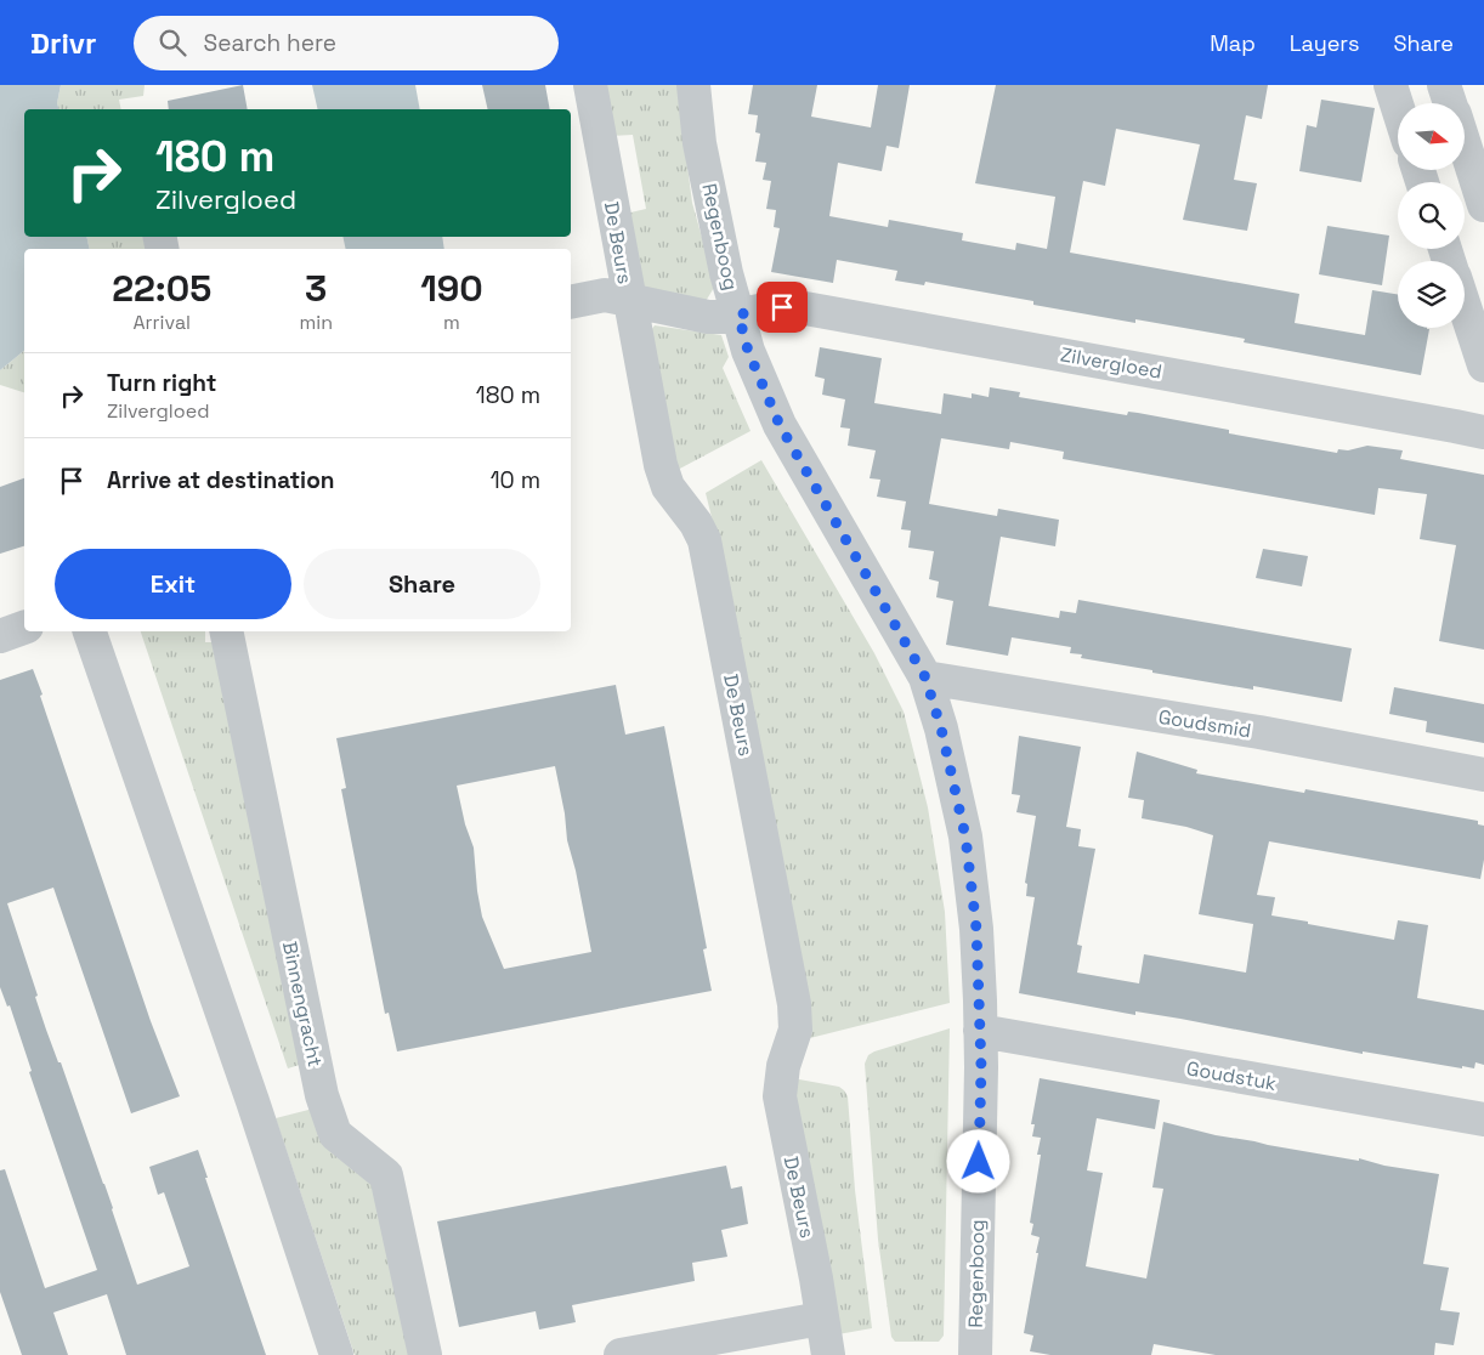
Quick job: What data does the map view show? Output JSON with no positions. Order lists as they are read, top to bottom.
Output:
{
  "streets": {
    "street": [
      "Regenboog",
      "De Beurs",
      "Zilvergloed",
      "Goudsmid",
      "Binnengracht",
      "Goudstuk"
    ]
  },
  "crossings": [
    ["Regenboog", "Zilvergloed"],
    ["Regenboog", "Goudsmid"],
    ["Regenboog", "Goudstuk"],
    ["De Beurs", "Zilvergloed"]
  ],
  "north": "right",
  "page": {
    "header": "Drivr",
    "search": "Search here",
    "nav": ["Map", "Layers", "Share"],
    "turn": ["180 m", "Zilvergloed"],
    "eta": [
      "22:05",
      "Arrival",
      "3",
      "min",
      "190",
      "m"
    ],
    "list": [
      {
        "name": "Turn right",
        "note": "Zilvergloed",
        "value": "180 m"
      },
      {
        "name": "Arrive at destination",
        "value": "10 m"
      }
    ],
    "buttons": ["Exit", "Share"]
  }
}
